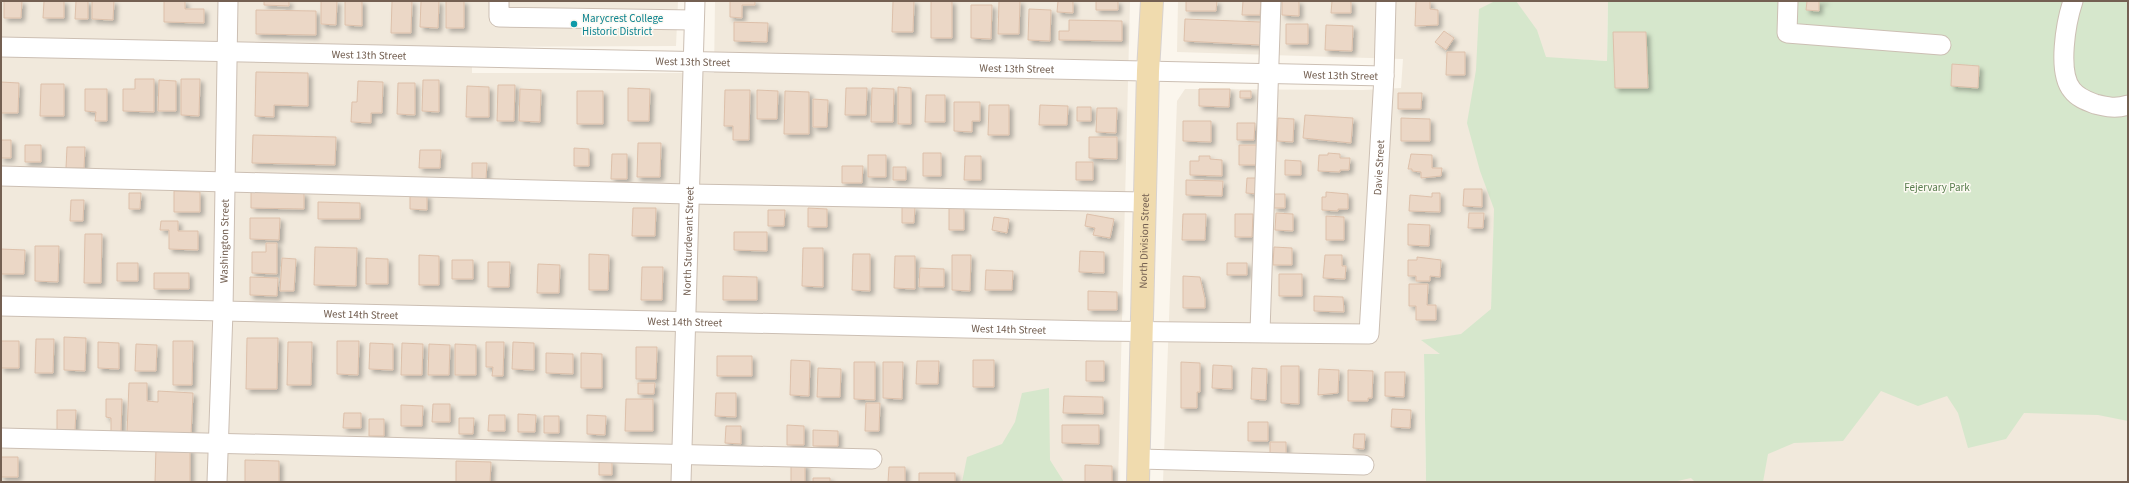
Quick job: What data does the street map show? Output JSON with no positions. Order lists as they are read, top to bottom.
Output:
{
  "streets": {
    "main road": ["North Division Street"],
    "street": [
      "West 13th Street",
      "Davie Street",
      "Washington Street",
      "North Sturdevant Street",
      "West 14th Street"
    ]
  },
  "crossings": [
    ["West 13th Street", "Davie Street"],
    ["West 13th Street", "North Division Street"],
    ["West 13th Street", "Washington Street"],
    ["West 13th Street", "North Sturdevant Street"],
    ["Davie Street", "West 14th Street"],
    ["North Division Street", "West 14th Street"],
    ["Washington Street", "West 14th Street"],
    ["North Sturdevant Street", "West 14th Street"]
  ],
  "parks": ["Fejervary Park"],
  "places": ["Marycrest College Historic District"]
}
